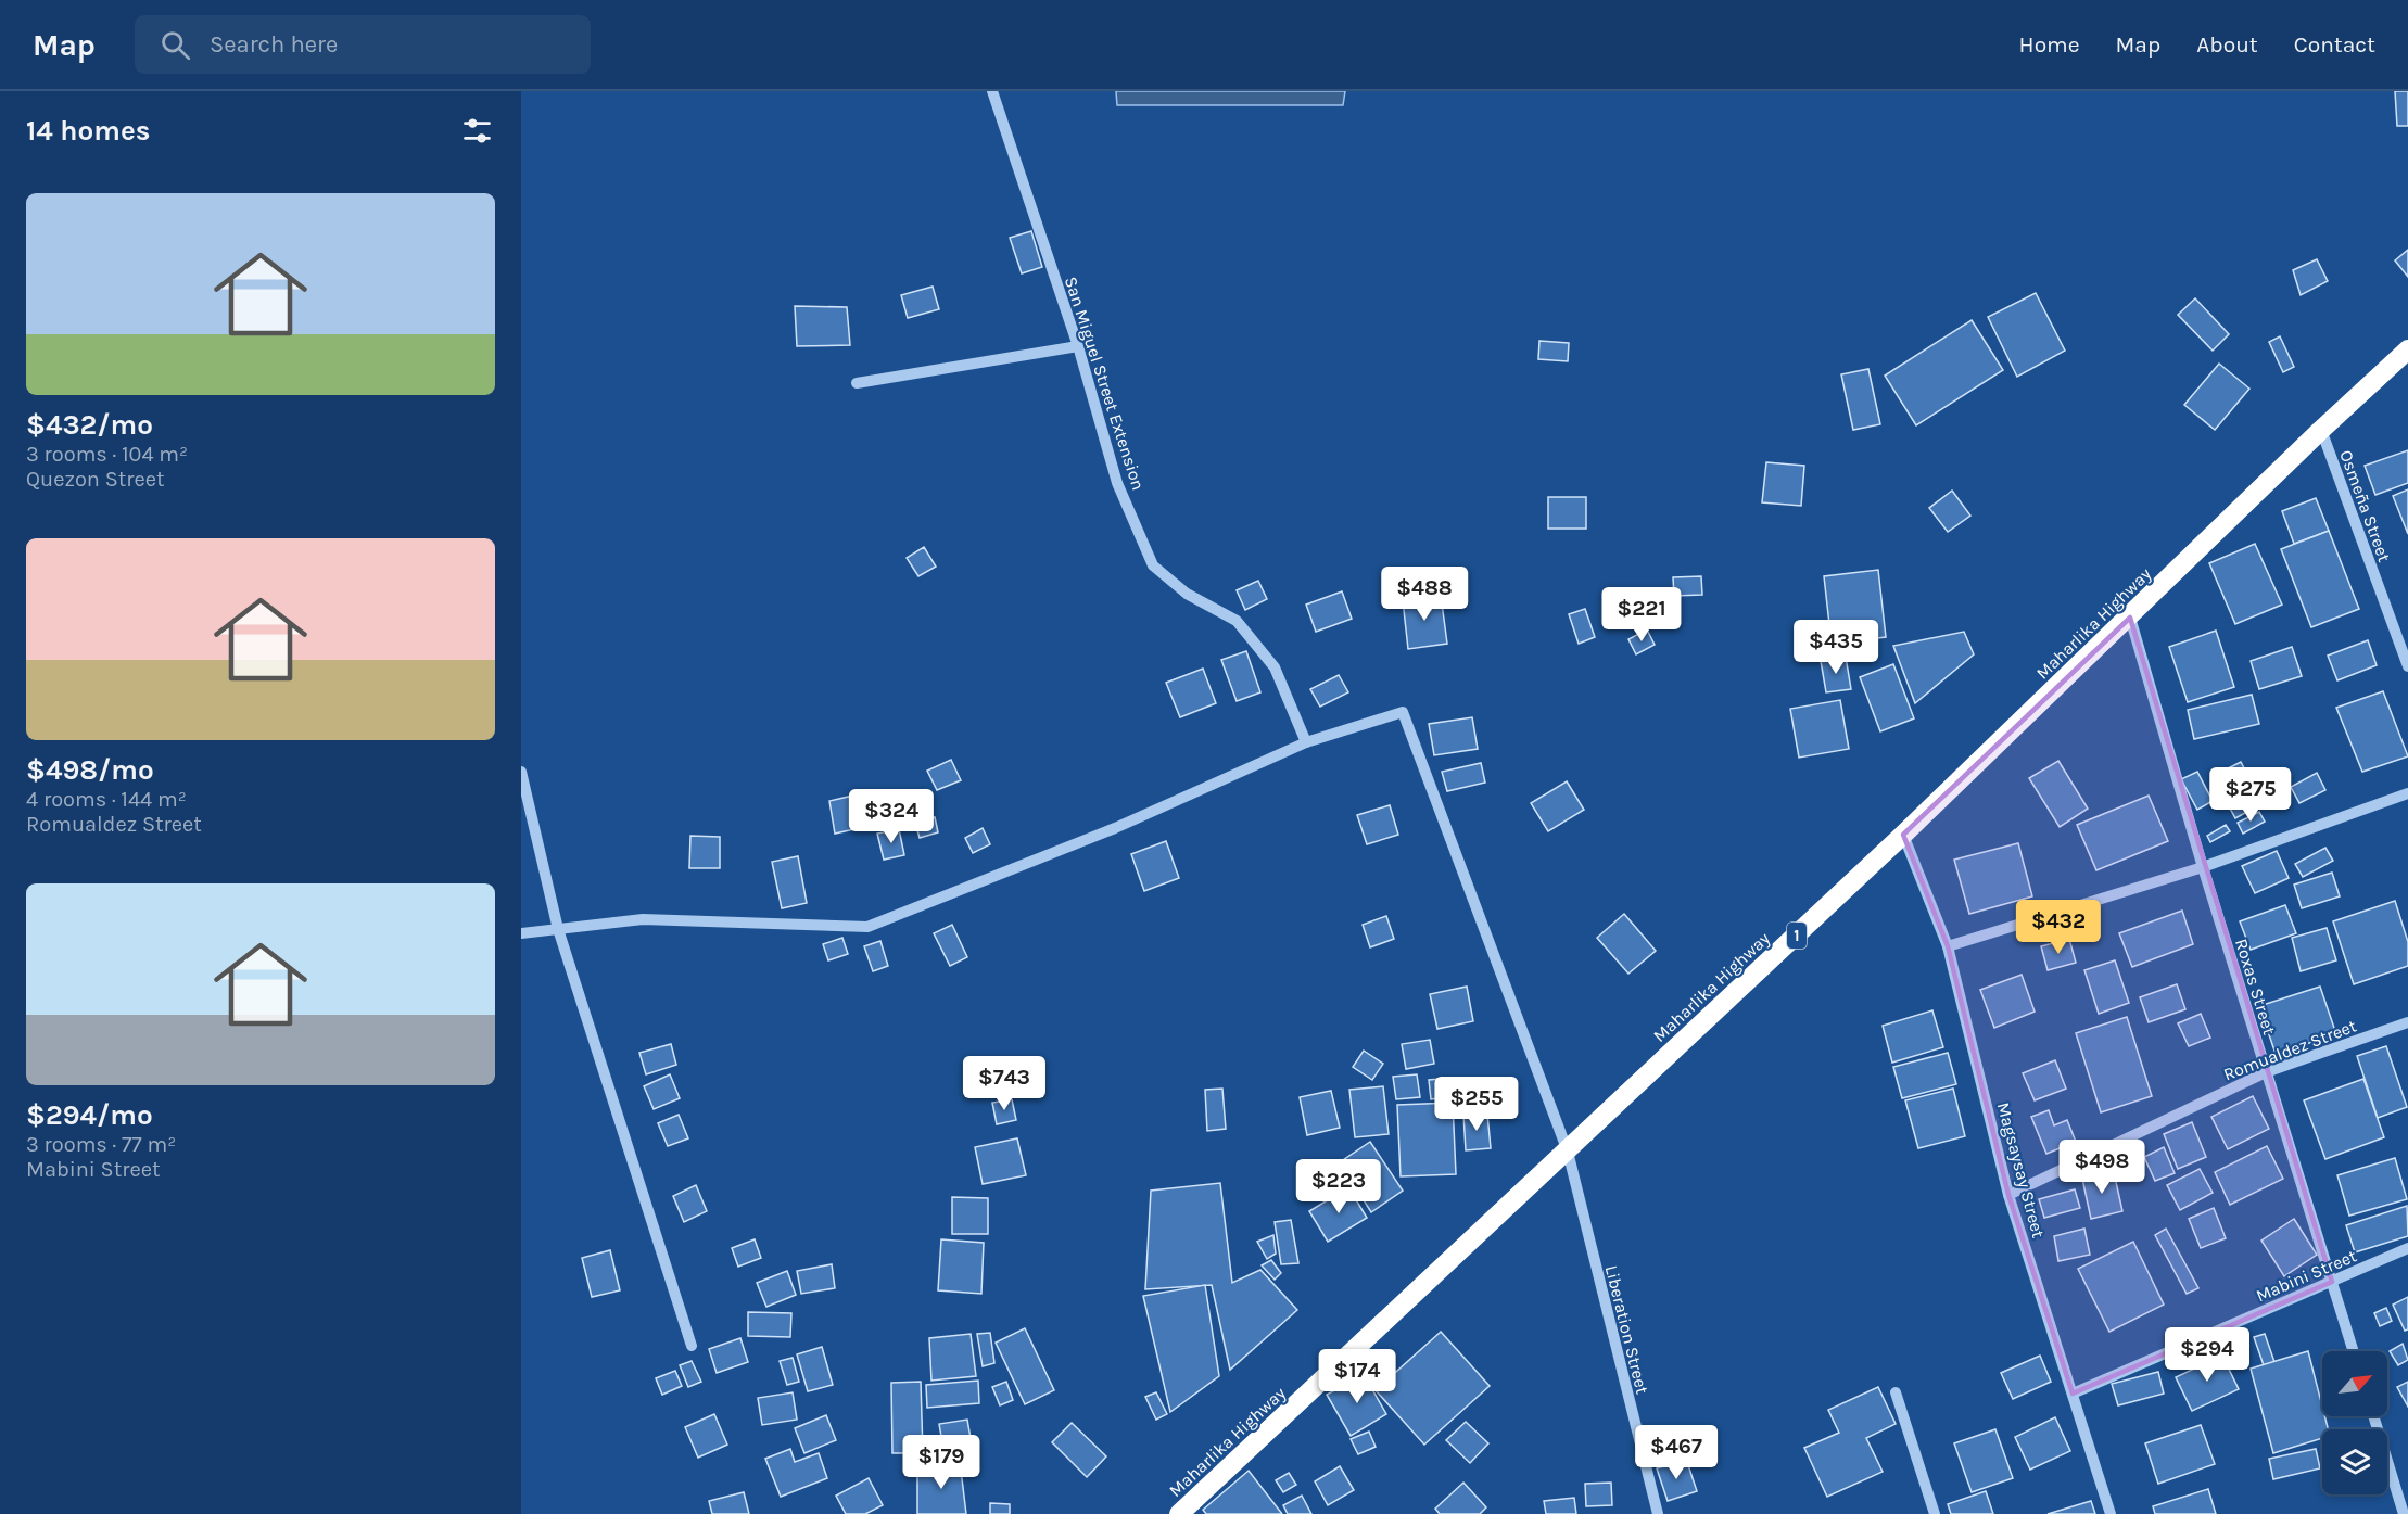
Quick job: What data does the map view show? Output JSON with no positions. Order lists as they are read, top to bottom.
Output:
{
  "streets": {
    "highway": ["Maharlika Highway", "1"],
    "street": [
      "San Miguel Street Extension",
      "Osmeña Street",
      "Roxas Street",
      "Romualdez Street",
      "Magsaysay Street",
      "Mabini Street",
      "Liberation Street"
    ]
  },
  "crossings": [
    ["San Miguel Street Extension", "Liberation Street"],
    ["Osmeña Street", "Maharlika Highway"],
    ["Maharlika Highway", "Roxas Street"],
    ["Maharlika Highway", "Magsaysay Street"],
    ["Maharlika Highway", "Liberation Street"],
    ["Roxas Street", "Romualdez Street"],
    ["Roxas Street", "Mabini Street"],
    ["Romualdez Street", "Magsaysay Street"],
    ["Magsaysay Street", "Mabini Street"]
  ],
  "north": "top right",
  "page": {
    "header": "Map",
    "search": "Search here",
    "nav": [
      "Home",
      "Map",
      "About",
      "Contact"
    ],
    "heading": "14 homes",
    "list": [
      {
        "name": "$432/mo",
        "note": "3 rooms · 104 m² · Quezon Street"
      },
      {
        "name": "$498/mo",
        "note": "4 rooms · 144 m² · Romualdez Street"
      },
      {
        "name": "$294/mo",
        "note": "3 rooms · 77 m² · Mabini Street"
      }
    ],
    "price": [
      "$488",
      "$221",
      "$435",
      "$275",
      "$324",
      "$432",
      "$743",
      "$255",
      "$498",
      "$223",
      "$294",
      "$174",
      "$467",
      "$179"
    ]
  }
}
